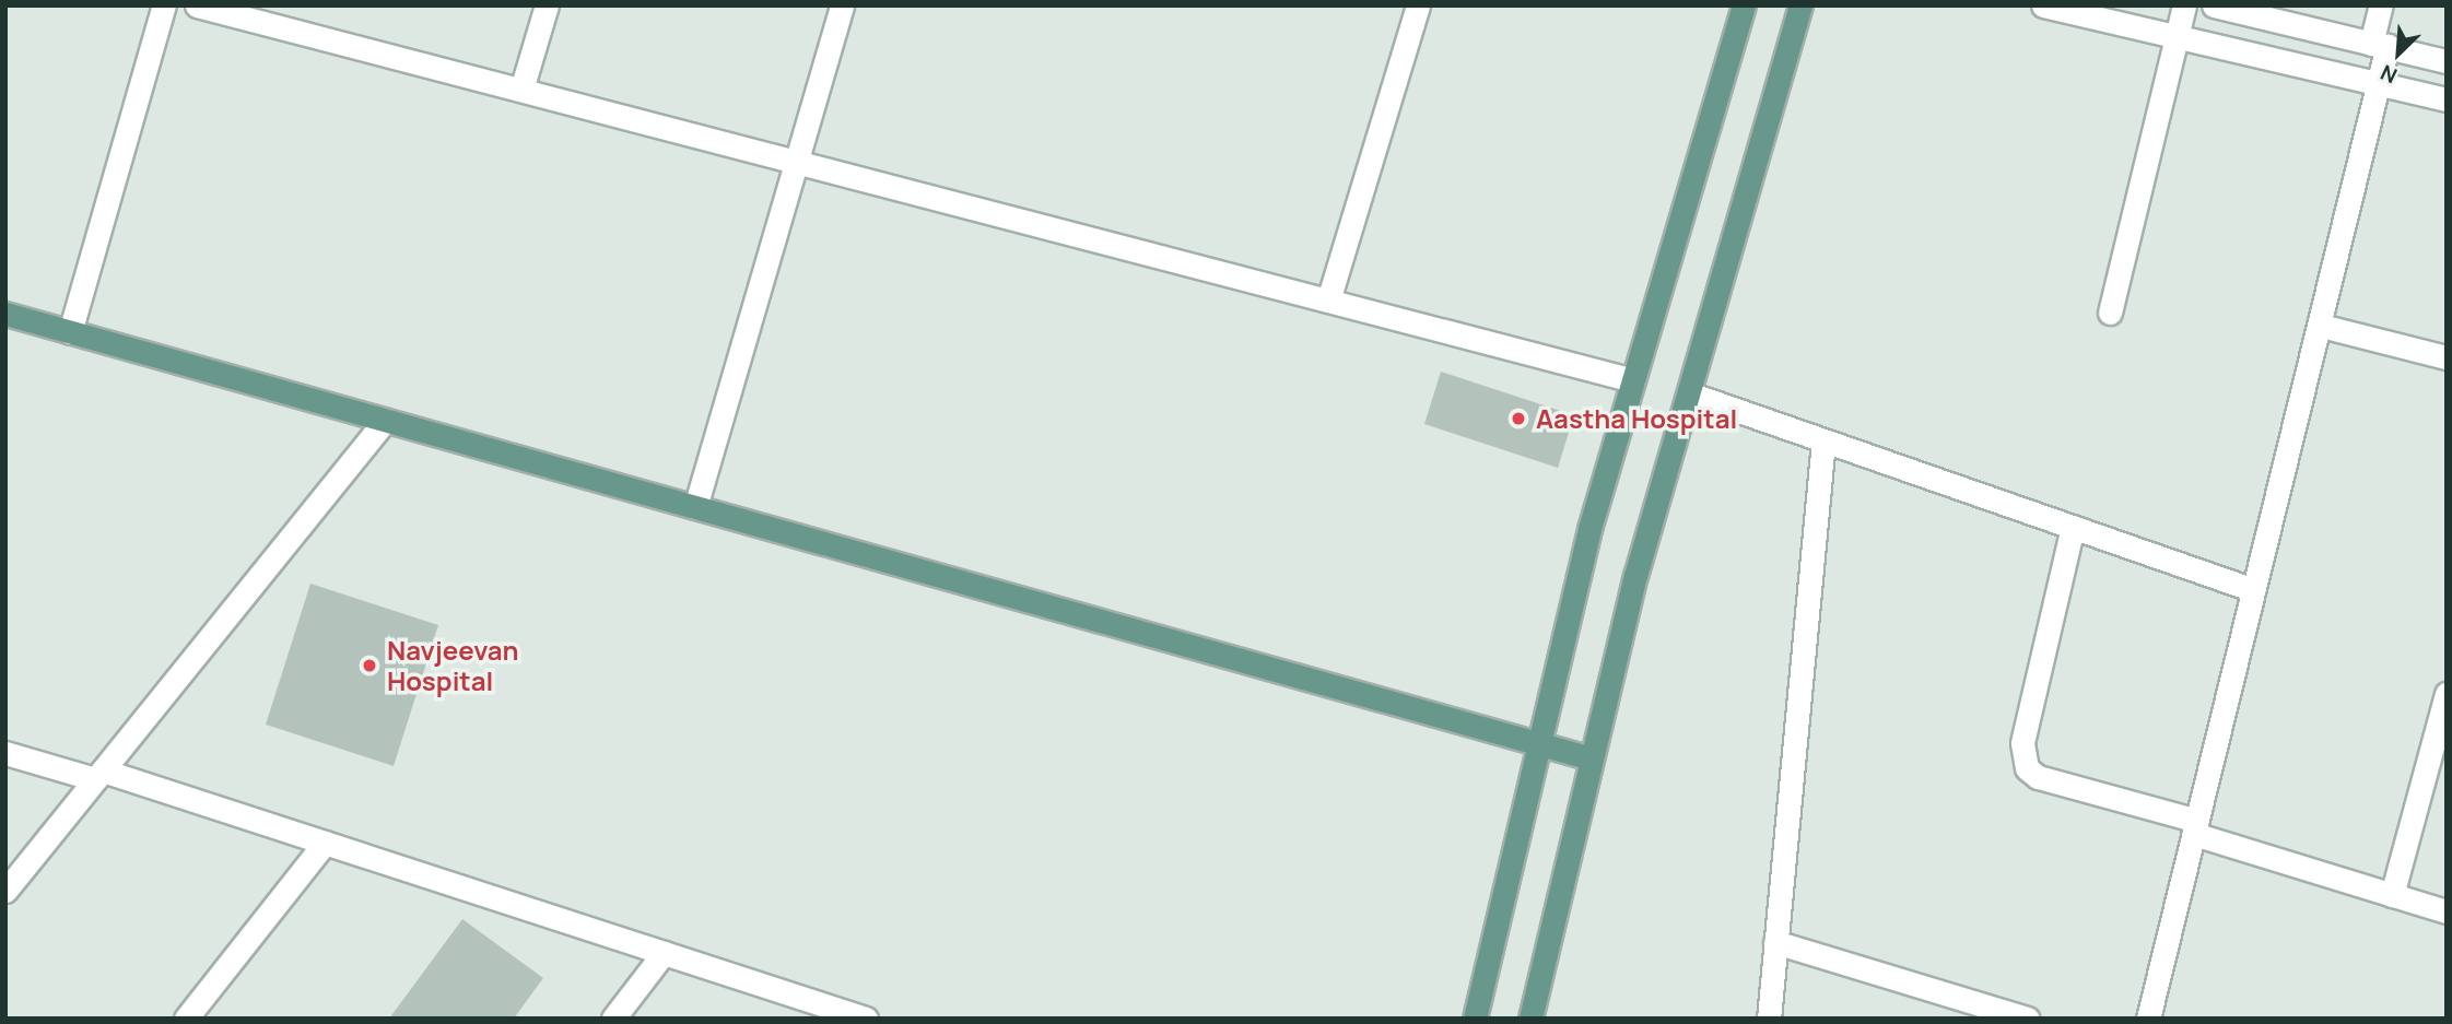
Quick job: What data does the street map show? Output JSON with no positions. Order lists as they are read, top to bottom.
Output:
{
  "places": ["Aastha Hospital", "Navjeevan Hospital"],
  "north": "bottom left"
}
